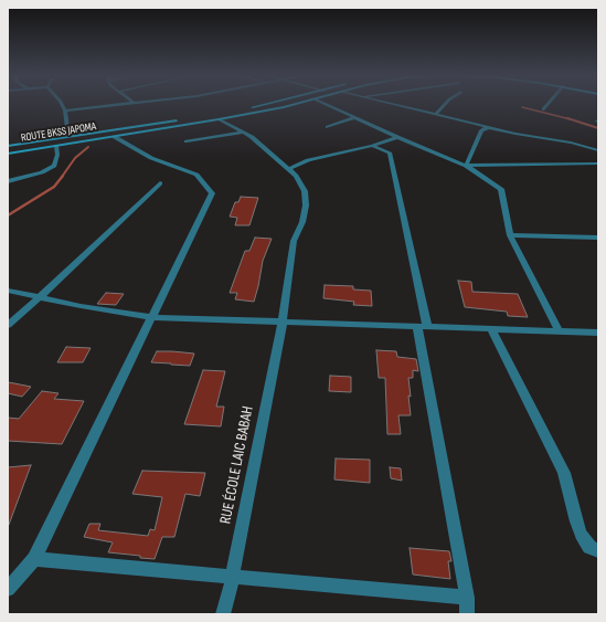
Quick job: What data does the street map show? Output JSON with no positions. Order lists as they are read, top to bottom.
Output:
{
  "streets": {
    "main road": ["ROUTE BKSS JAPOMA"],
    "street": ["RUE ÉCOLE LAIC BABAH"]
  }
}
